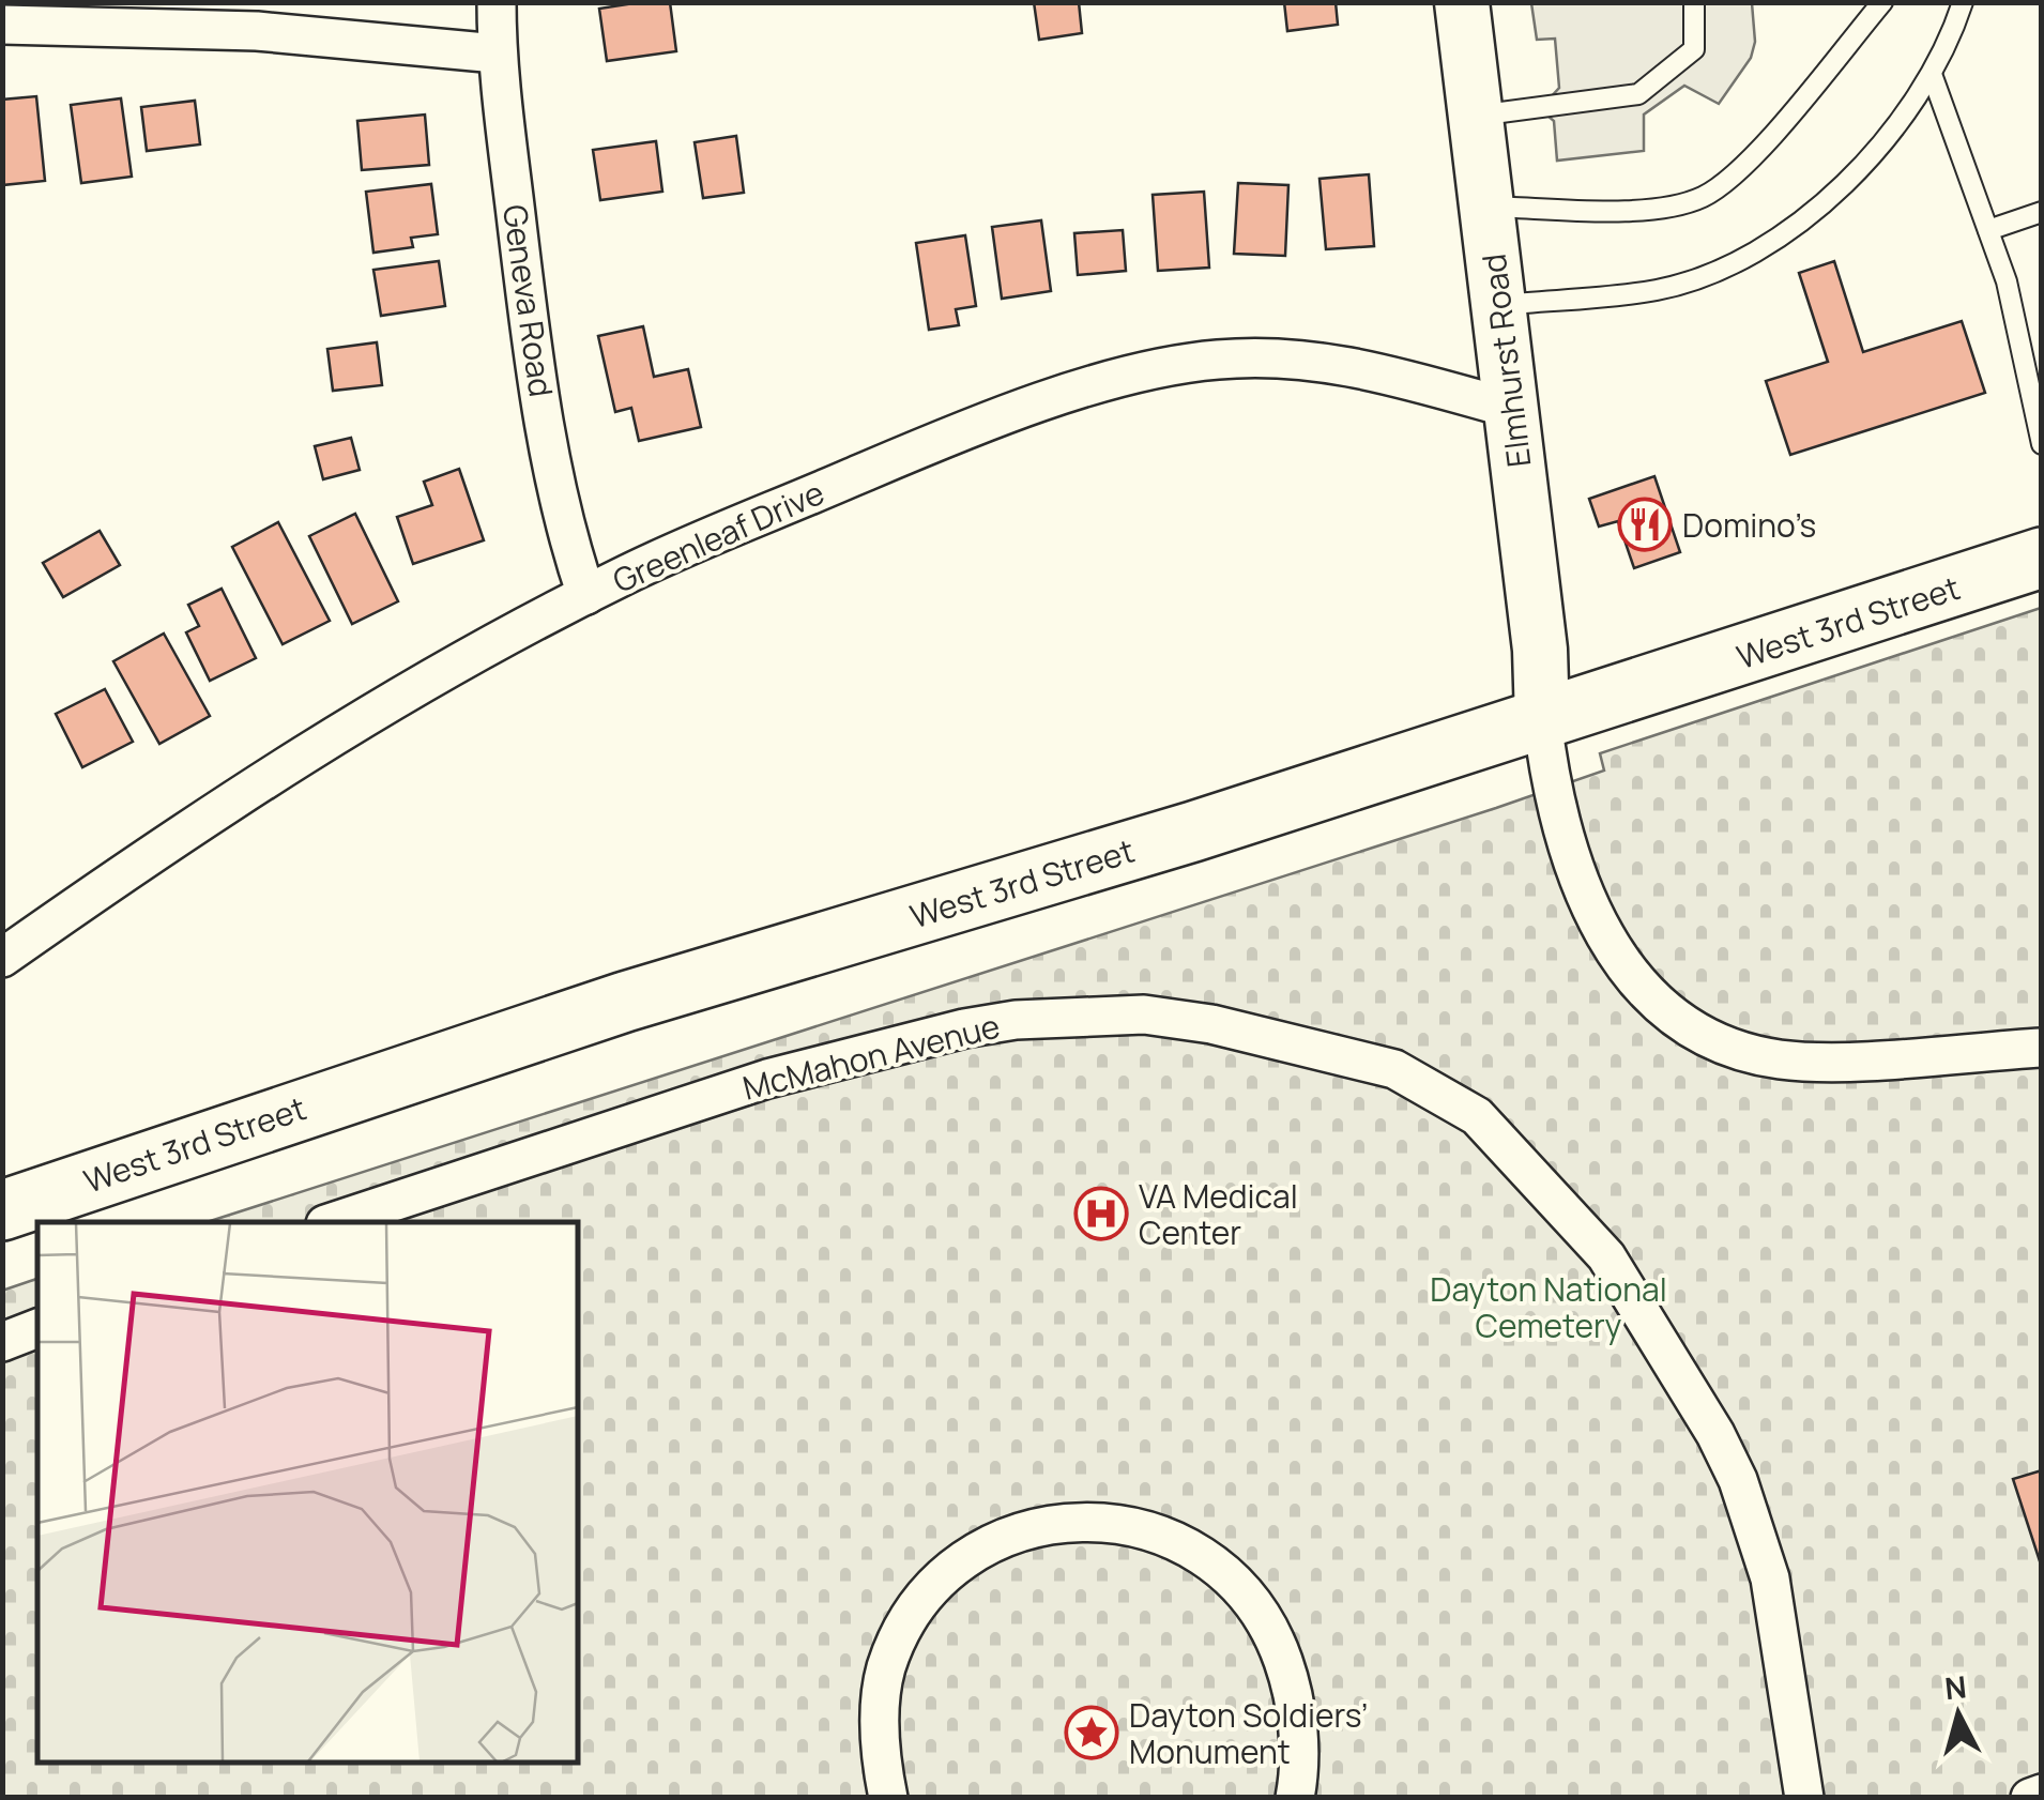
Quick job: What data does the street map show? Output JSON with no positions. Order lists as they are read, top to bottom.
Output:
{
  "streets": {
    "main road": ["West 3rd Street"],
    "street": [
      "Geneva Road",
      "Elmhurst Road",
      "Greenleaf Drive",
      "McMahon Avenue"
    ]
  },
  "crossings": [
    ["Geneva Road", "Greenleaf Drive"],
    ["Elmhurst Road", "Greenleaf Drive"],
    ["Elmhurst Road", "West 3rd Street"]
  ],
  "parks": ["Dayton National Cemetery"],
  "places": {
    "restaurant": ["Domino’s"],
    "hospital": ["VA Medical Center"],
    "place": ["Dayton Soldiers’ Monument"]
  },
  "north": "top"
}
